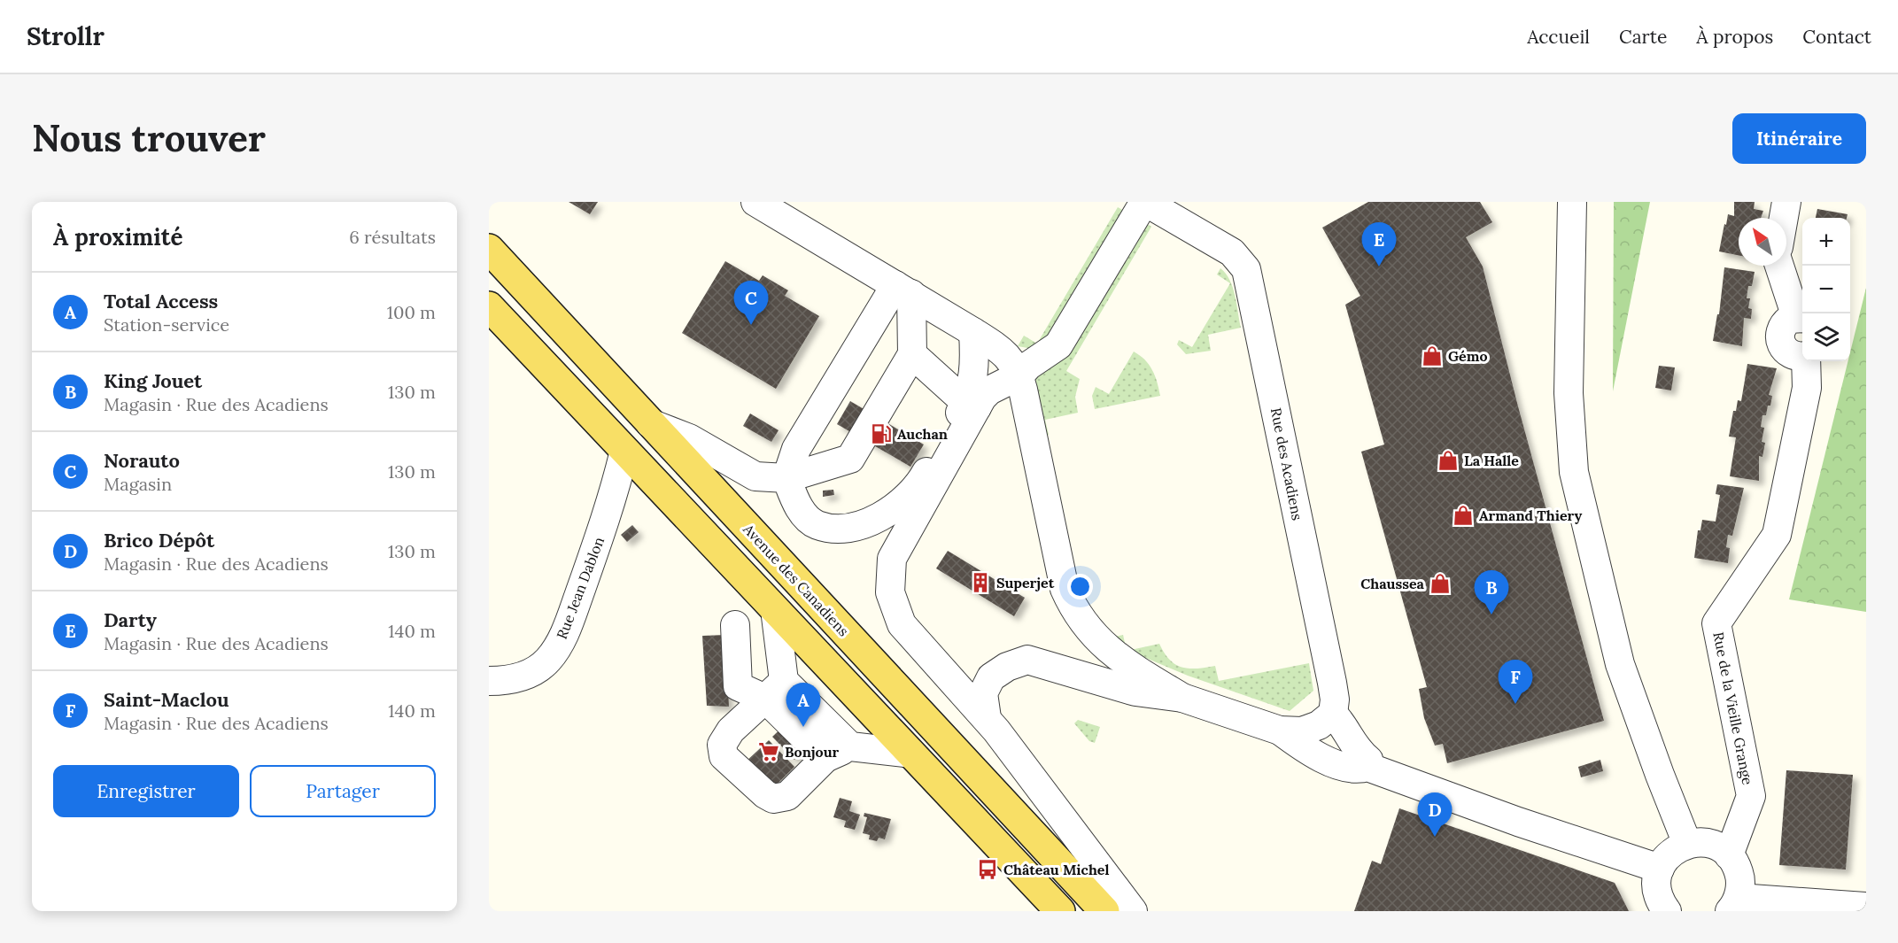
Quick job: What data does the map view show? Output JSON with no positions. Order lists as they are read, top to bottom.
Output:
{
  "streets": {
    "main road": ["Avenue des Canadiens"],
    "street": ["Rue des Acadiens", "Rue Jean Dablon", "Rue de la Vieille Grange"]
  },
  "places": {
    "shop": [
      "Gémo",
      "La Halle",
      "Armand Thiery",
      "Chaussea"
    ],
    "fuel station": ["Auchan"],
    "building": ["Superjet"],
    "supermarket": ["Bonjour"],
    "bus stop": ["Château Michel"]
  },
  "north": "top left",
  "page": {
    "header": "Strollr",
    "nav": [
      "Accueil",
      "Carte",
      "À propos",
      "Contact"
    ],
    "buttons": [
      "Itinéraire",
      ["Enregistrer", "Partager"]
    ],
    "title": "Nous trouver",
    "heading": ["À proximité", "6 résultats"],
    "map_buttons": ["+", "−"],
    "pins": [
      "E",
      "C",
      "B",
      "F",
      "A",
      "D"
    ],
    "list": [
      {
        "mark": "A",
        "name": "Total Access",
        "note": "Station-service",
        "value": "100 m"
      },
      {
        "mark": "B",
        "name": "King Jouet",
        "note": "Magasin · Rue des Acadiens",
        "value": "130 m"
      },
      {
        "mark": "C",
        "name": "Norauto",
        "note": "Magasin",
        "value": "130 m"
      },
      {
        "mark": "D",
        "name": "Brico Dépôt",
        "note": "Magasin · Rue des Acadiens",
        "value": "130 m"
      },
      {
        "mark": "E",
        "name": "Darty",
        "note": "Magasin · Rue des Acadiens",
        "value": "140 m"
      },
      {
        "mark": "F",
        "name": "Saint-Maclou",
        "note": "Magasin · Rue des Acadiens",
        "value": "140 m"
      }
    ]
  }
}
